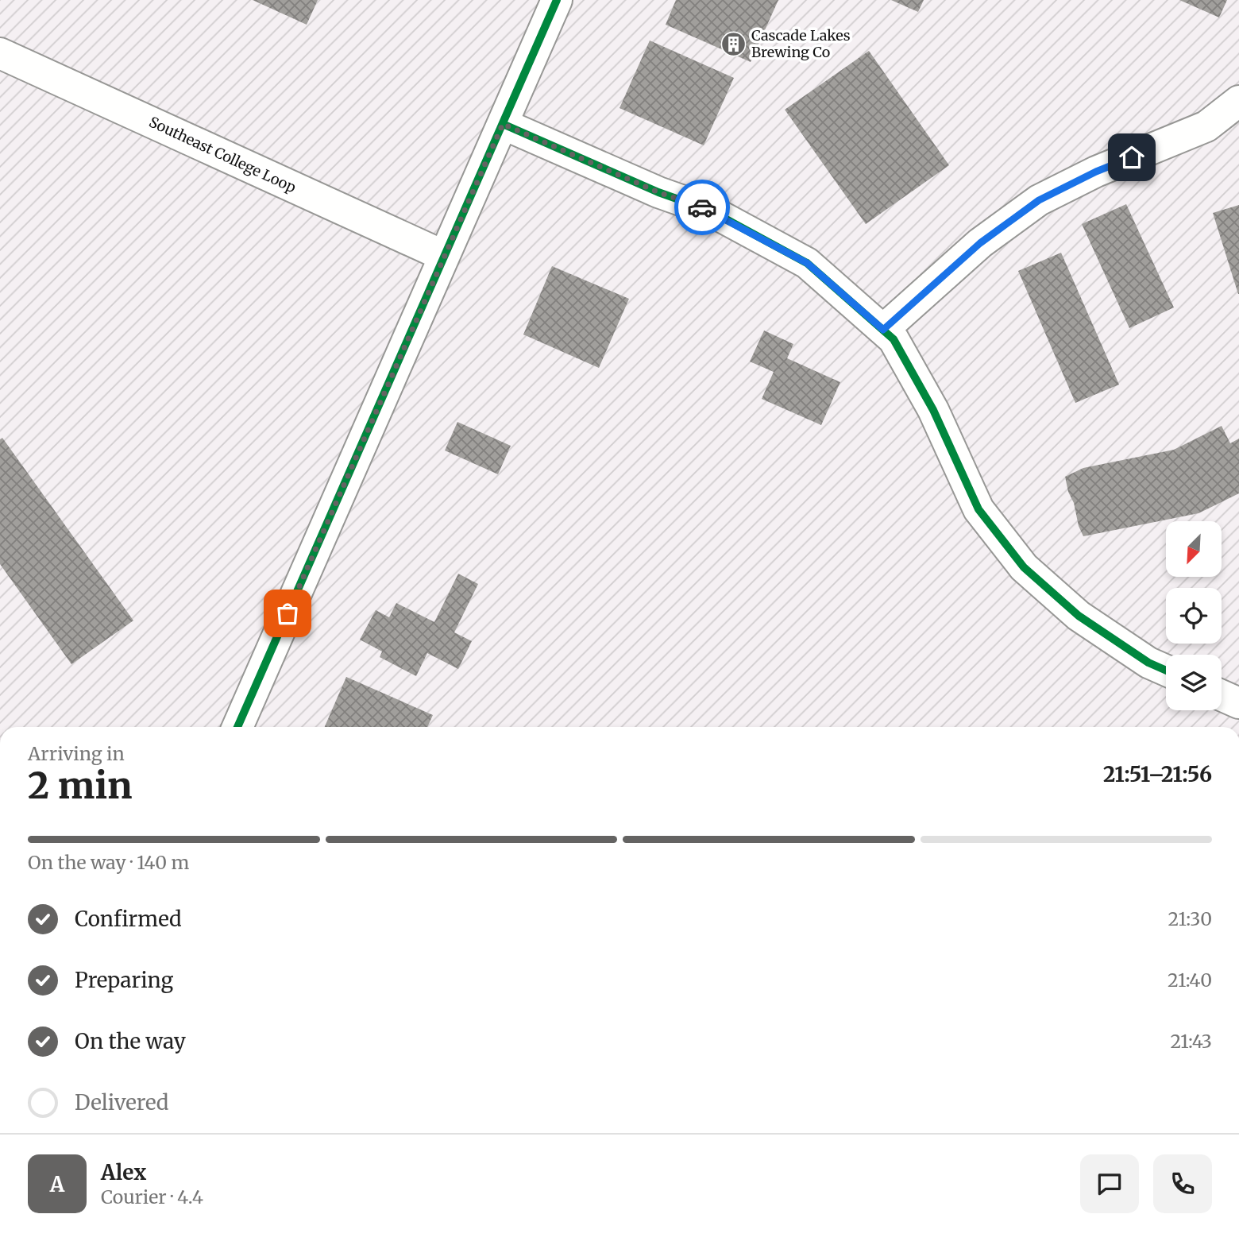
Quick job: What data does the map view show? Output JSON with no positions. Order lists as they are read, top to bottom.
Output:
{
  "streets": {
    "street": ["Southeast College Loop"]
  },
  "places": {
    "building": ["Cascade Lakes Brewing Co"]
  },
  "north": "bottom left",
  "page": {
    "heading": ["2 min", "Arriving in", "21:51–21:56"],
    "panel": ["Alex", "Courier · 4.4"],
    "bar": "On the way · 140 m",
    "list": [
      ["Confirmed", "21:30"],
      ["Preparing", "21:40"],
      ["On the way", "21:43"],
      "Delivered"
    ],
    "round": "A"
  }
}
